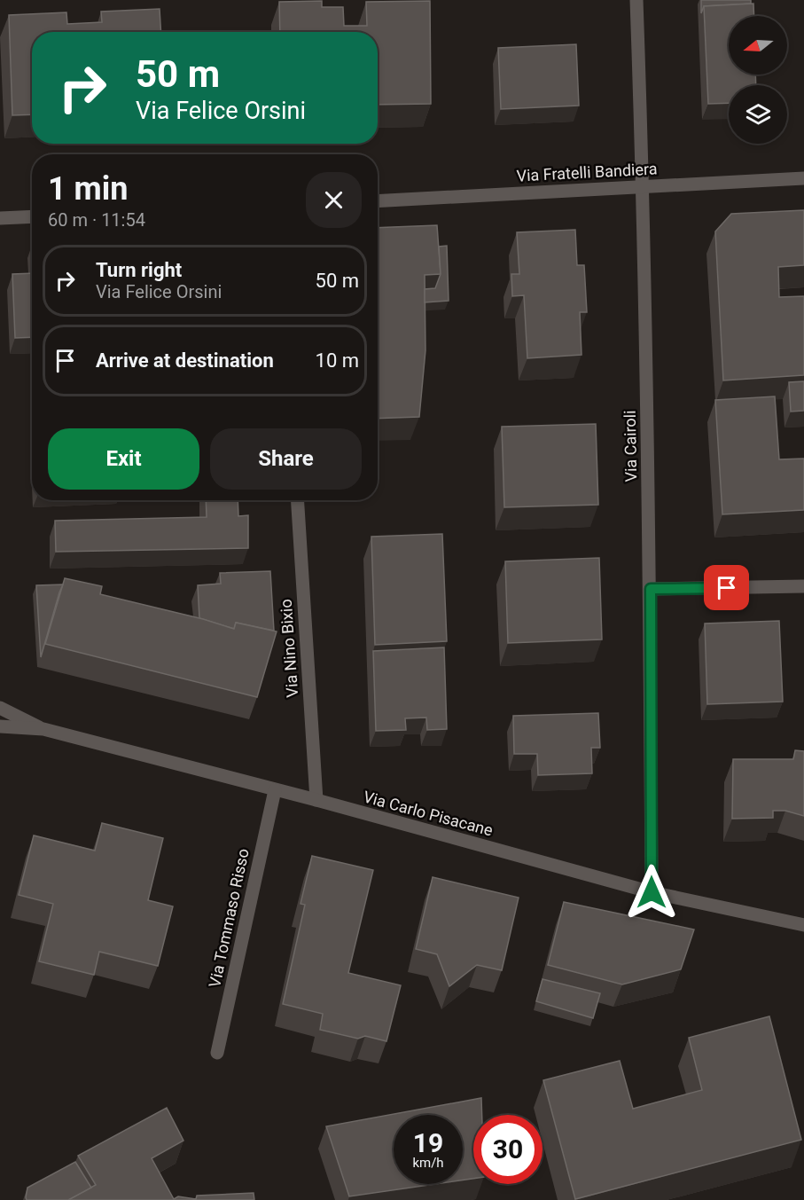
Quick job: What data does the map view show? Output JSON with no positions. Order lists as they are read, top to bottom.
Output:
{
  "streets": {
    "street": [
      "Via Fratelli Bandiera",
      "Via Cairoli",
      "Via Nino Bixio",
      "Via Carlo Pisacane",
      "Via Tommaso Risso"
    ]
  },
  "crossings": [
    ["Via Fratelli Bandiera", "Via Cairoli"],
    ["Via Cairoli", "Via Carlo Pisacane"],
    ["Via Nino Bixio", "Via Carlo Pisacane"],
    ["Via Carlo Pisacane", "Via Tommaso Risso"]
  ],
  "north": "left",
  "page": {
    "turn": ["50 m", "Via Felice Orsini"],
    "heading": ["1 min", "60 m · 11:54"],
    "list": [
      {
        "name": "Turn right",
        "note": "Via Felice Orsini",
        "value": "50 m"
      },
      {
        "name": "Arrive at destination",
        "value": "10 m"
      }
    ],
    "buttons": ["Exit", "Share"],
    "speed": "19 km/h",
    "limit": "30"
  }
}
